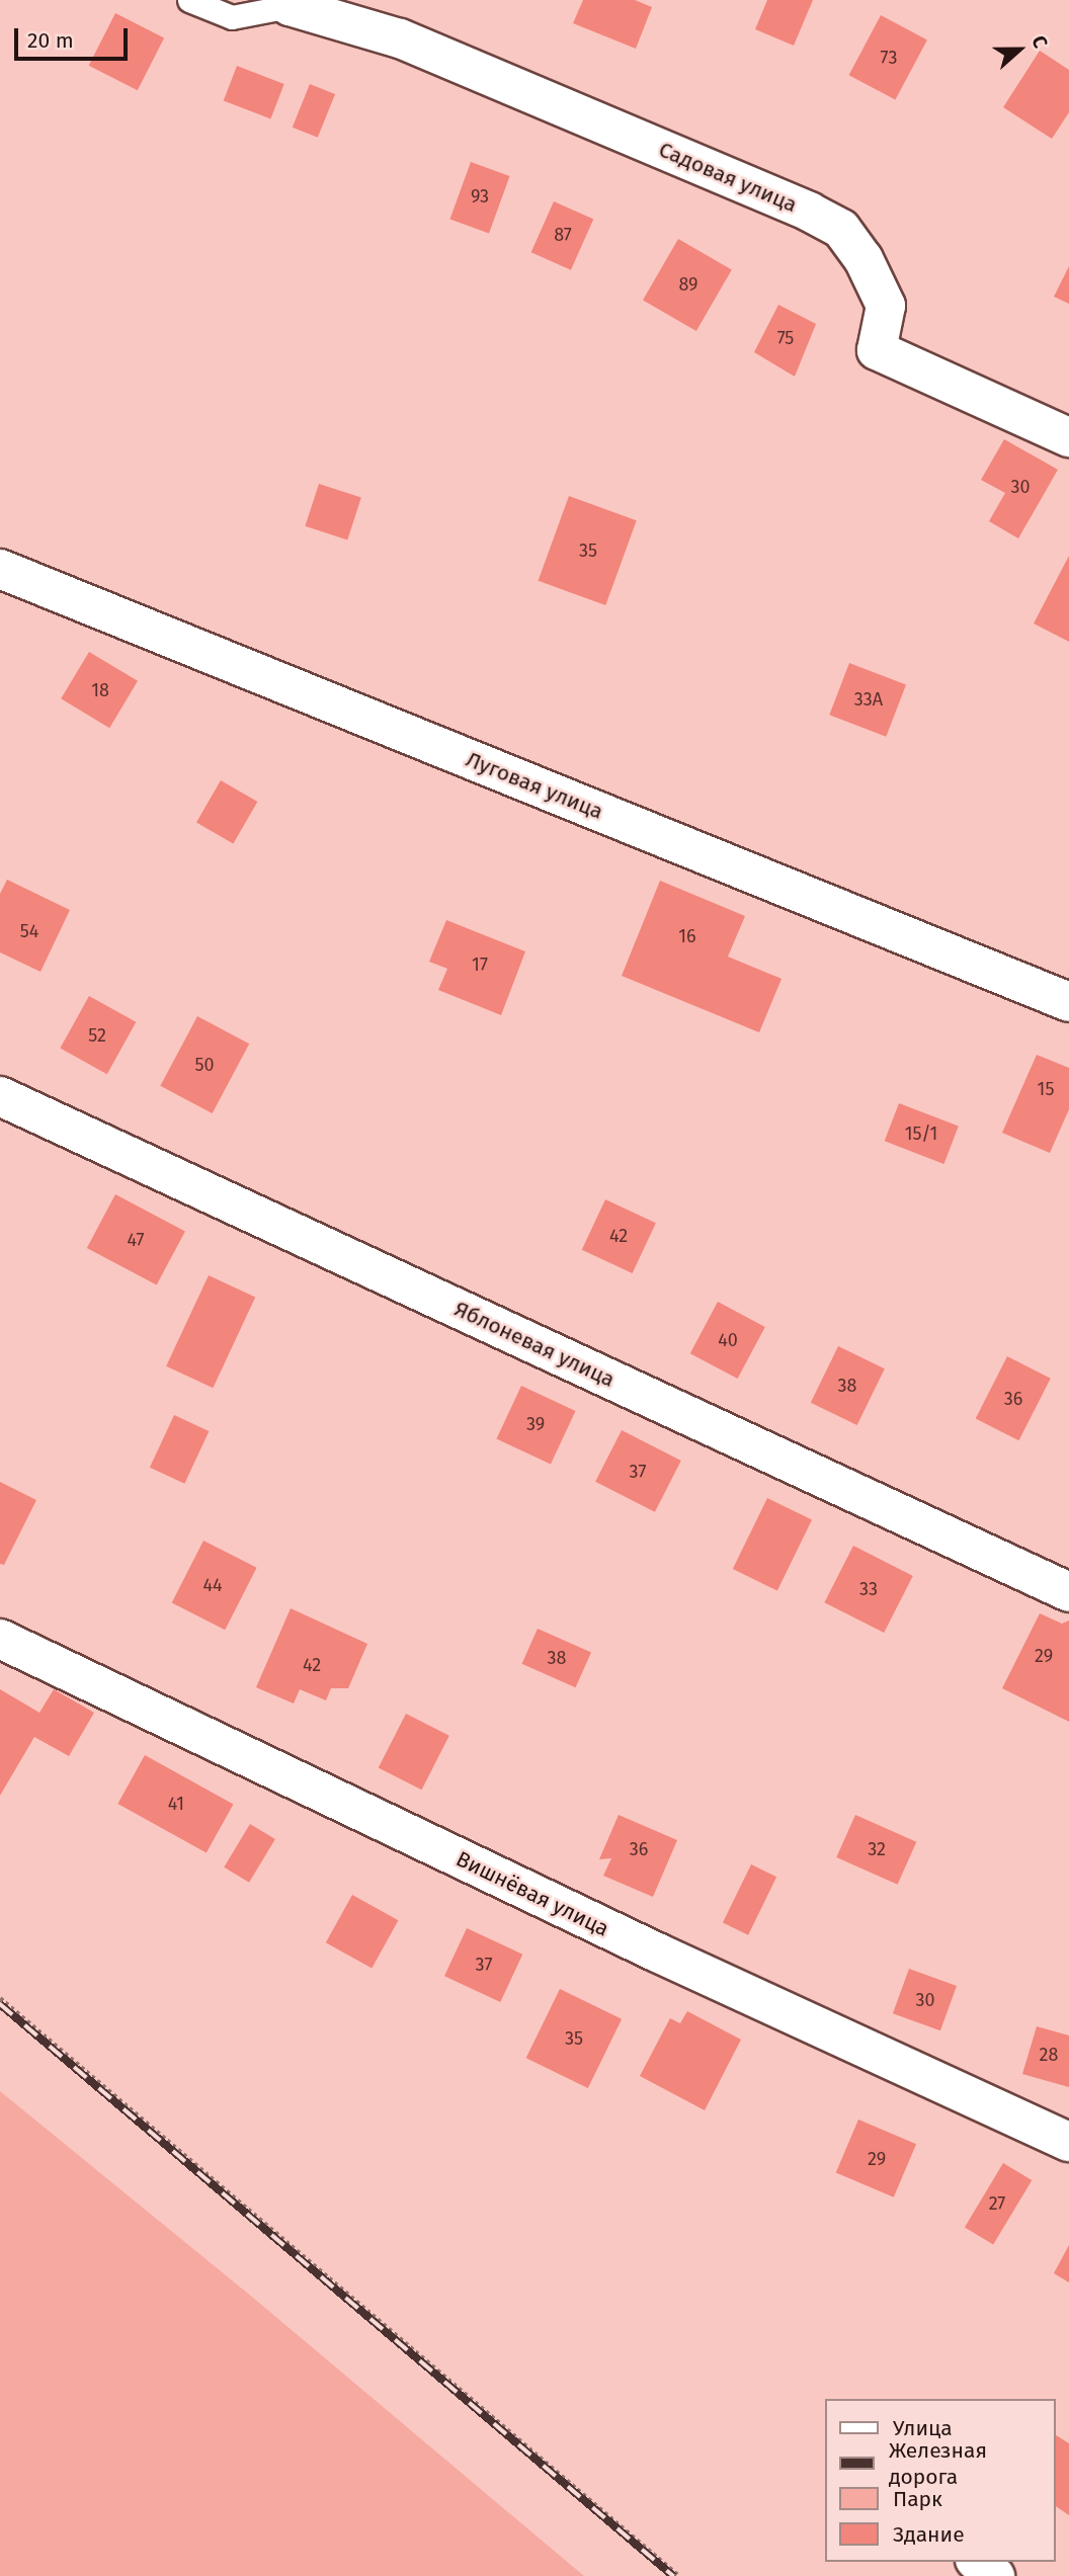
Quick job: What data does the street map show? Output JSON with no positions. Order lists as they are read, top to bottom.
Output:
{
  "streets": {
    "street": [
      "Садовая улица",
      "Луговая улица",
      "Яблоневая улица",
      "Вишнёвая улица"
    ]
  },
  "house_numbers": [
    "73",
    "93",
    "87",
    "89",
    "75",
    "30",
    "35",
    "18",
    "33А",
    "54",
    "16",
    "17",
    "52",
    "50",
    "15",
    "15/1",
    "42",
    "47",
    "40",
    "38",
    "36",
    "39",
    "37",
    "44",
    "33",
    "29",
    "38",
    "42",
    "41",
    "36",
    "32",
    "37",
    "30",
    "35",
    "28",
    "29",
    "27"
  ],
  "legend": [
    "Улица",
    "Железная дорога",
    "Парк",
    "Здание"
  ],
  "scale_bar": "20 m",
  "north": "right"
}
